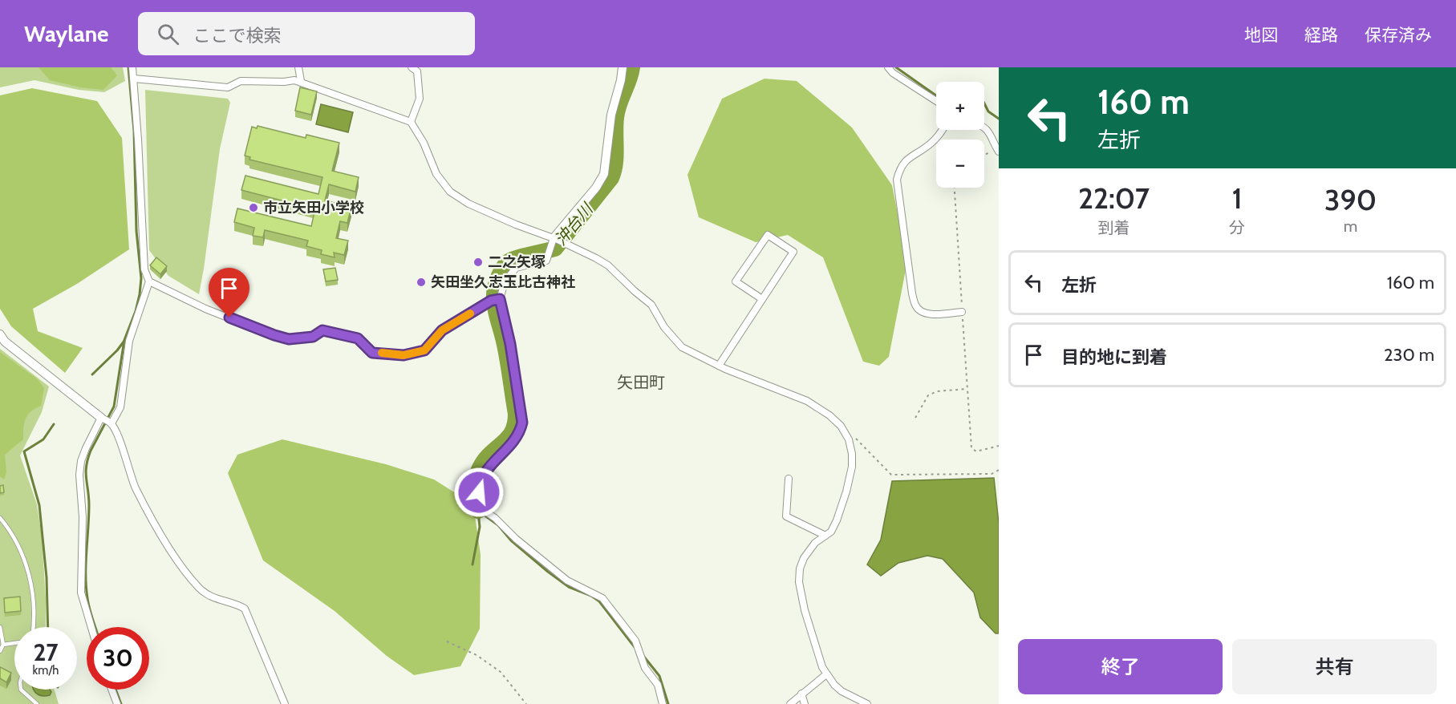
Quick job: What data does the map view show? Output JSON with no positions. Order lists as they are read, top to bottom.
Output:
{
  "districts": ["矢田町"],
  "water": ["沖台川"],
  "places": ["市立矢田小学校", "二之矢塚", "矢田坐久志玉比古神社"],
  "page": {
    "header": "Waylane",
    "search": "ここで検索",
    "nav": ["地図", "経路", "保存済み"],
    "turn": ["160 m", "左折"],
    "map_buttons": ["+", "−"],
    "eta": [
      "22:07",
      "到着",
      "1",
      "分",
      "390",
      "m"
    ],
    "list": [
      {
        "name": "左折",
        "value": "160 m"
      },
      {
        "name": "目的地に到着",
        "value": "230 m"
      }
    ],
    "speed": "27 km/h",
    "limit": "30",
    "buttons": ["終了", "共有"]
  }
}
